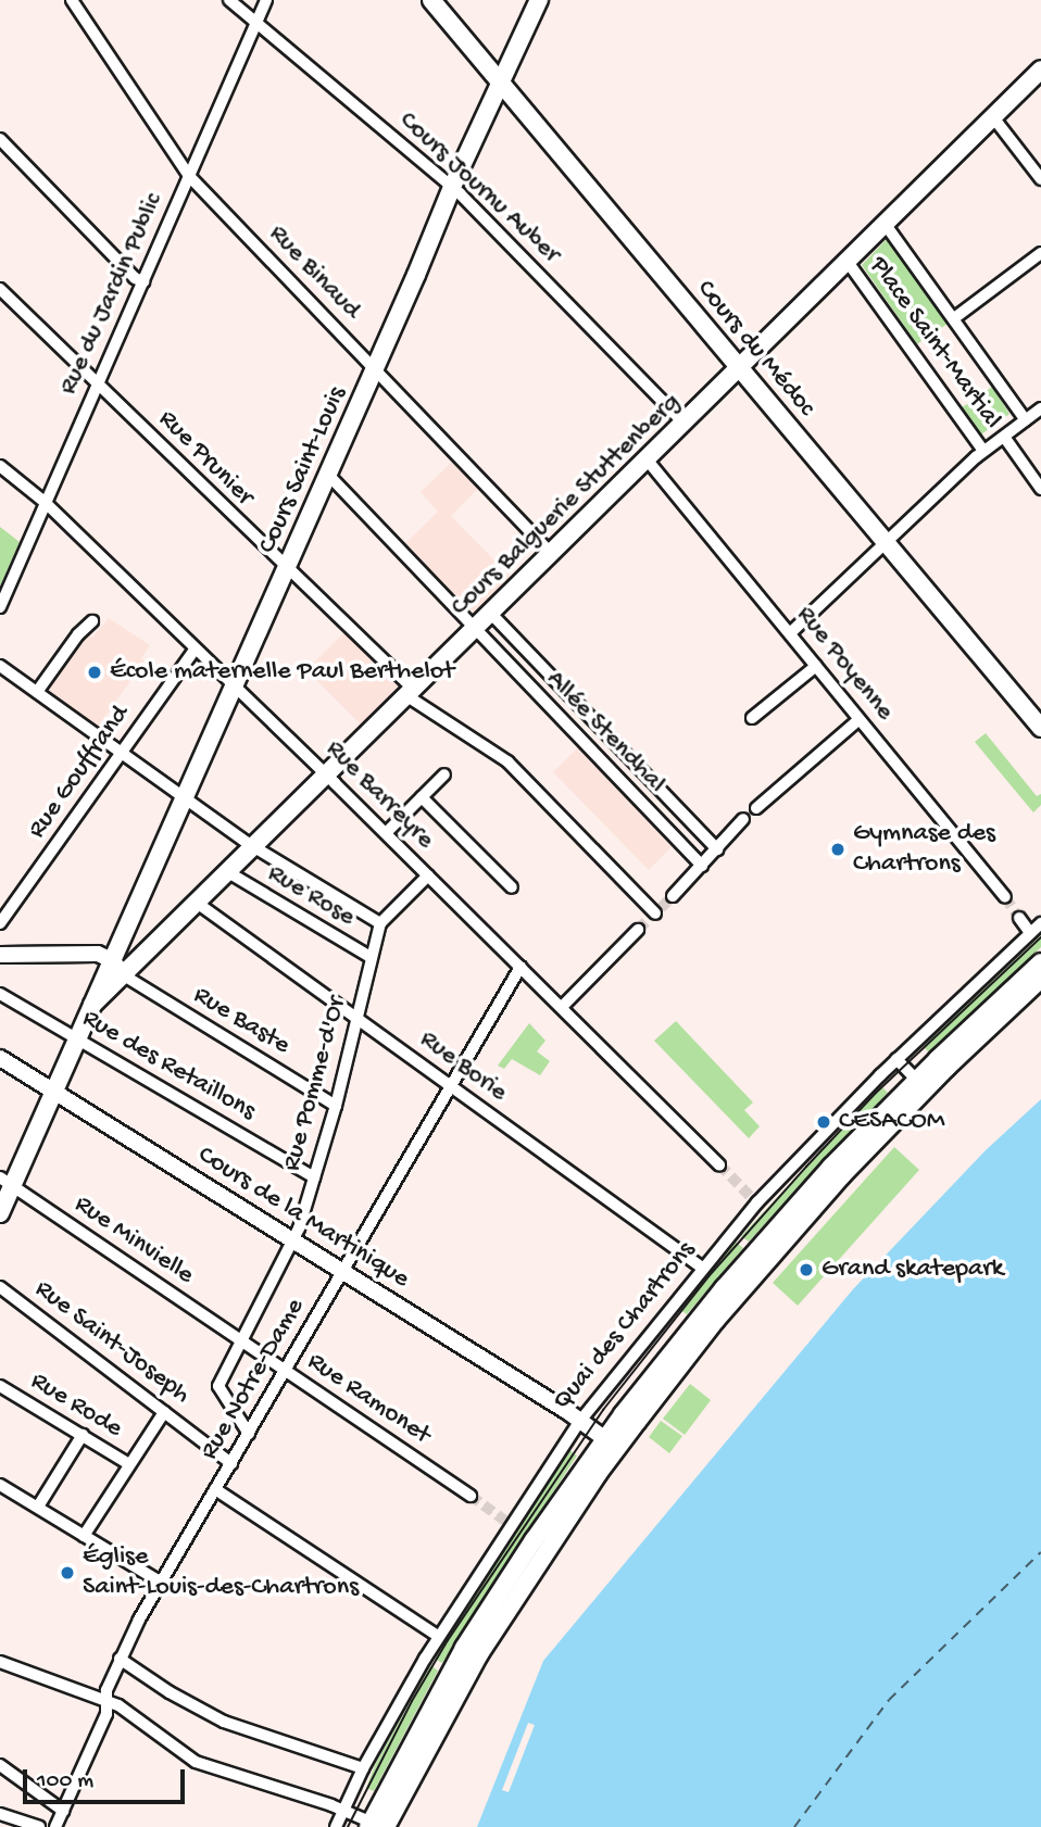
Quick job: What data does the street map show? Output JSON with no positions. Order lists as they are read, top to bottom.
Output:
{
  "streets": {
    "main road": ["Cours du Médoc", "Cours Saint-Louis", "Cours Balguerie Stuttenberg"],
    "street": [
      "Cours Journu Auber",
      "Rue Binaud",
      "Rue du Jardin Public",
      "Place Saint-Martial",
      "Rue Prunier",
      "Rue Poyenne",
      "Allée Stendhal",
      "Rue Gouffrand",
      "Rue Barreyre",
      "Rue Rose",
      "Rue Baste",
      "Rue des Retaillons",
      "Rue Borie",
      "Rue Pomme-d'Or",
      "Cours de la Martinique",
      "Rue Minvielle",
      "Quai des Chartrons",
      "Rue Saint-Joseph",
      "Rue Notre-Dame",
      "Rue Ramonet",
      "Rue Rode"
    ]
  },
  "crossings": [
    ["Cours Journu Auber", "Rue du Jardin Public"],
    ["Cours Journu Auber", "Cours Saint-Louis"],
    ["Cours Journu Auber", "Cours Balguerie Stuttenberg"],
    ["Rue Binaud", "Rue du Jardin Public"],
    ["Rue Binaud", "Cours Saint-Louis"],
    ["Rue Binaud", "Cours Balguerie Stuttenberg"],
    ["Rue du Jardin Public", "Rue Prunier"],
    ["Rue du Jardin Public", "Rue Barreyre"],
    ["Place Saint-Martial", "Cours Balguerie Stuttenberg"],
    ["Cours du Médoc", "Cours Saint-Louis"],
    ["Cours du Médoc", "Cours Balguerie Stuttenberg"],
    ["Rue Prunier", "Cours Saint-Louis"],
    ["Rue Prunier", "Cours Balguerie Stuttenberg"],
    ["Cours Saint-Louis", "Cours Balguerie Stuttenberg"],
    ["Cours Saint-Louis", "Allée Stendhal"],
    ["Cours Saint-Louis", "Rue Barreyre"],
    ["Cours Saint-Louis", "Rue des Retaillons"],
    ["Cours Saint-Louis", "Cours de la Martinique"],
    ["Cours Saint-Louis", "Rue Minvielle"],
    ["Cours Balguerie Stuttenberg", "Rue Poyenne"],
    ["Cours Balguerie Stuttenberg", "Allée Stendhal"],
    ["Cours Balguerie Stuttenberg", "Rue Barreyre"],
    ["Cours Balguerie Stuttenberg", "Rue Rose"],
    ["Cours Balguerie Stuttenberg", "Rue Baste"],
    ["Cours Balguerie Stuttenberg", "Rue Borie"],
    ["Rue Gouffrand", "Rue Barreyre"],
    ["Rue Barreyre", "Rue Pomme-d'Or"],
    ["Rue Barreyre", "Rue Notre-Dame"],
    ["Rue Rose", "Rue Pomme-d'Or"],
    ["Rue Baste", "Rue Pomme-d'Or"],
    ["Rue des Retaillons", "Rue Pomme-d'Or"],
    ["Rue Borie", "Rue Pomme-d'Or"],
    ["Rue Borie", "Quai des Chartrons"],
    ["Rue Borie", "Rue Notre-Dame"],
    ["Rue Pomme-d'Or", "Cours de la Martinique"],
    ["Rue Pomme-d'Or", "Rue Minvielle"],
    ["Rue Pomme-d'Or", "Rue Notre-Dame"],
    ["Rue Pomme-d'Or", "Rue Ramonet"],
    ["Cours de la Martinique", "Quai des Chartrons"],
    ["Cours de la Martinique", "Rue Notre-Dame"],
    ["Rue Minvielle", "Rue Ramonet"],
    ["Rue Saint-Joseph", "Rue Notre-Dame"],
    ["Rue Notre-Dame", "Rue Ramonet"]
  ],
  "places": [
    "École maternelle Paul Berthelot",
    "Gymnase des Chartrons",
    "CESACOM",
    "Grand skatepark",
    "Église Saint-Louis-des-Chartrons"
  ],
  "scale_bar": "100 m"
}
